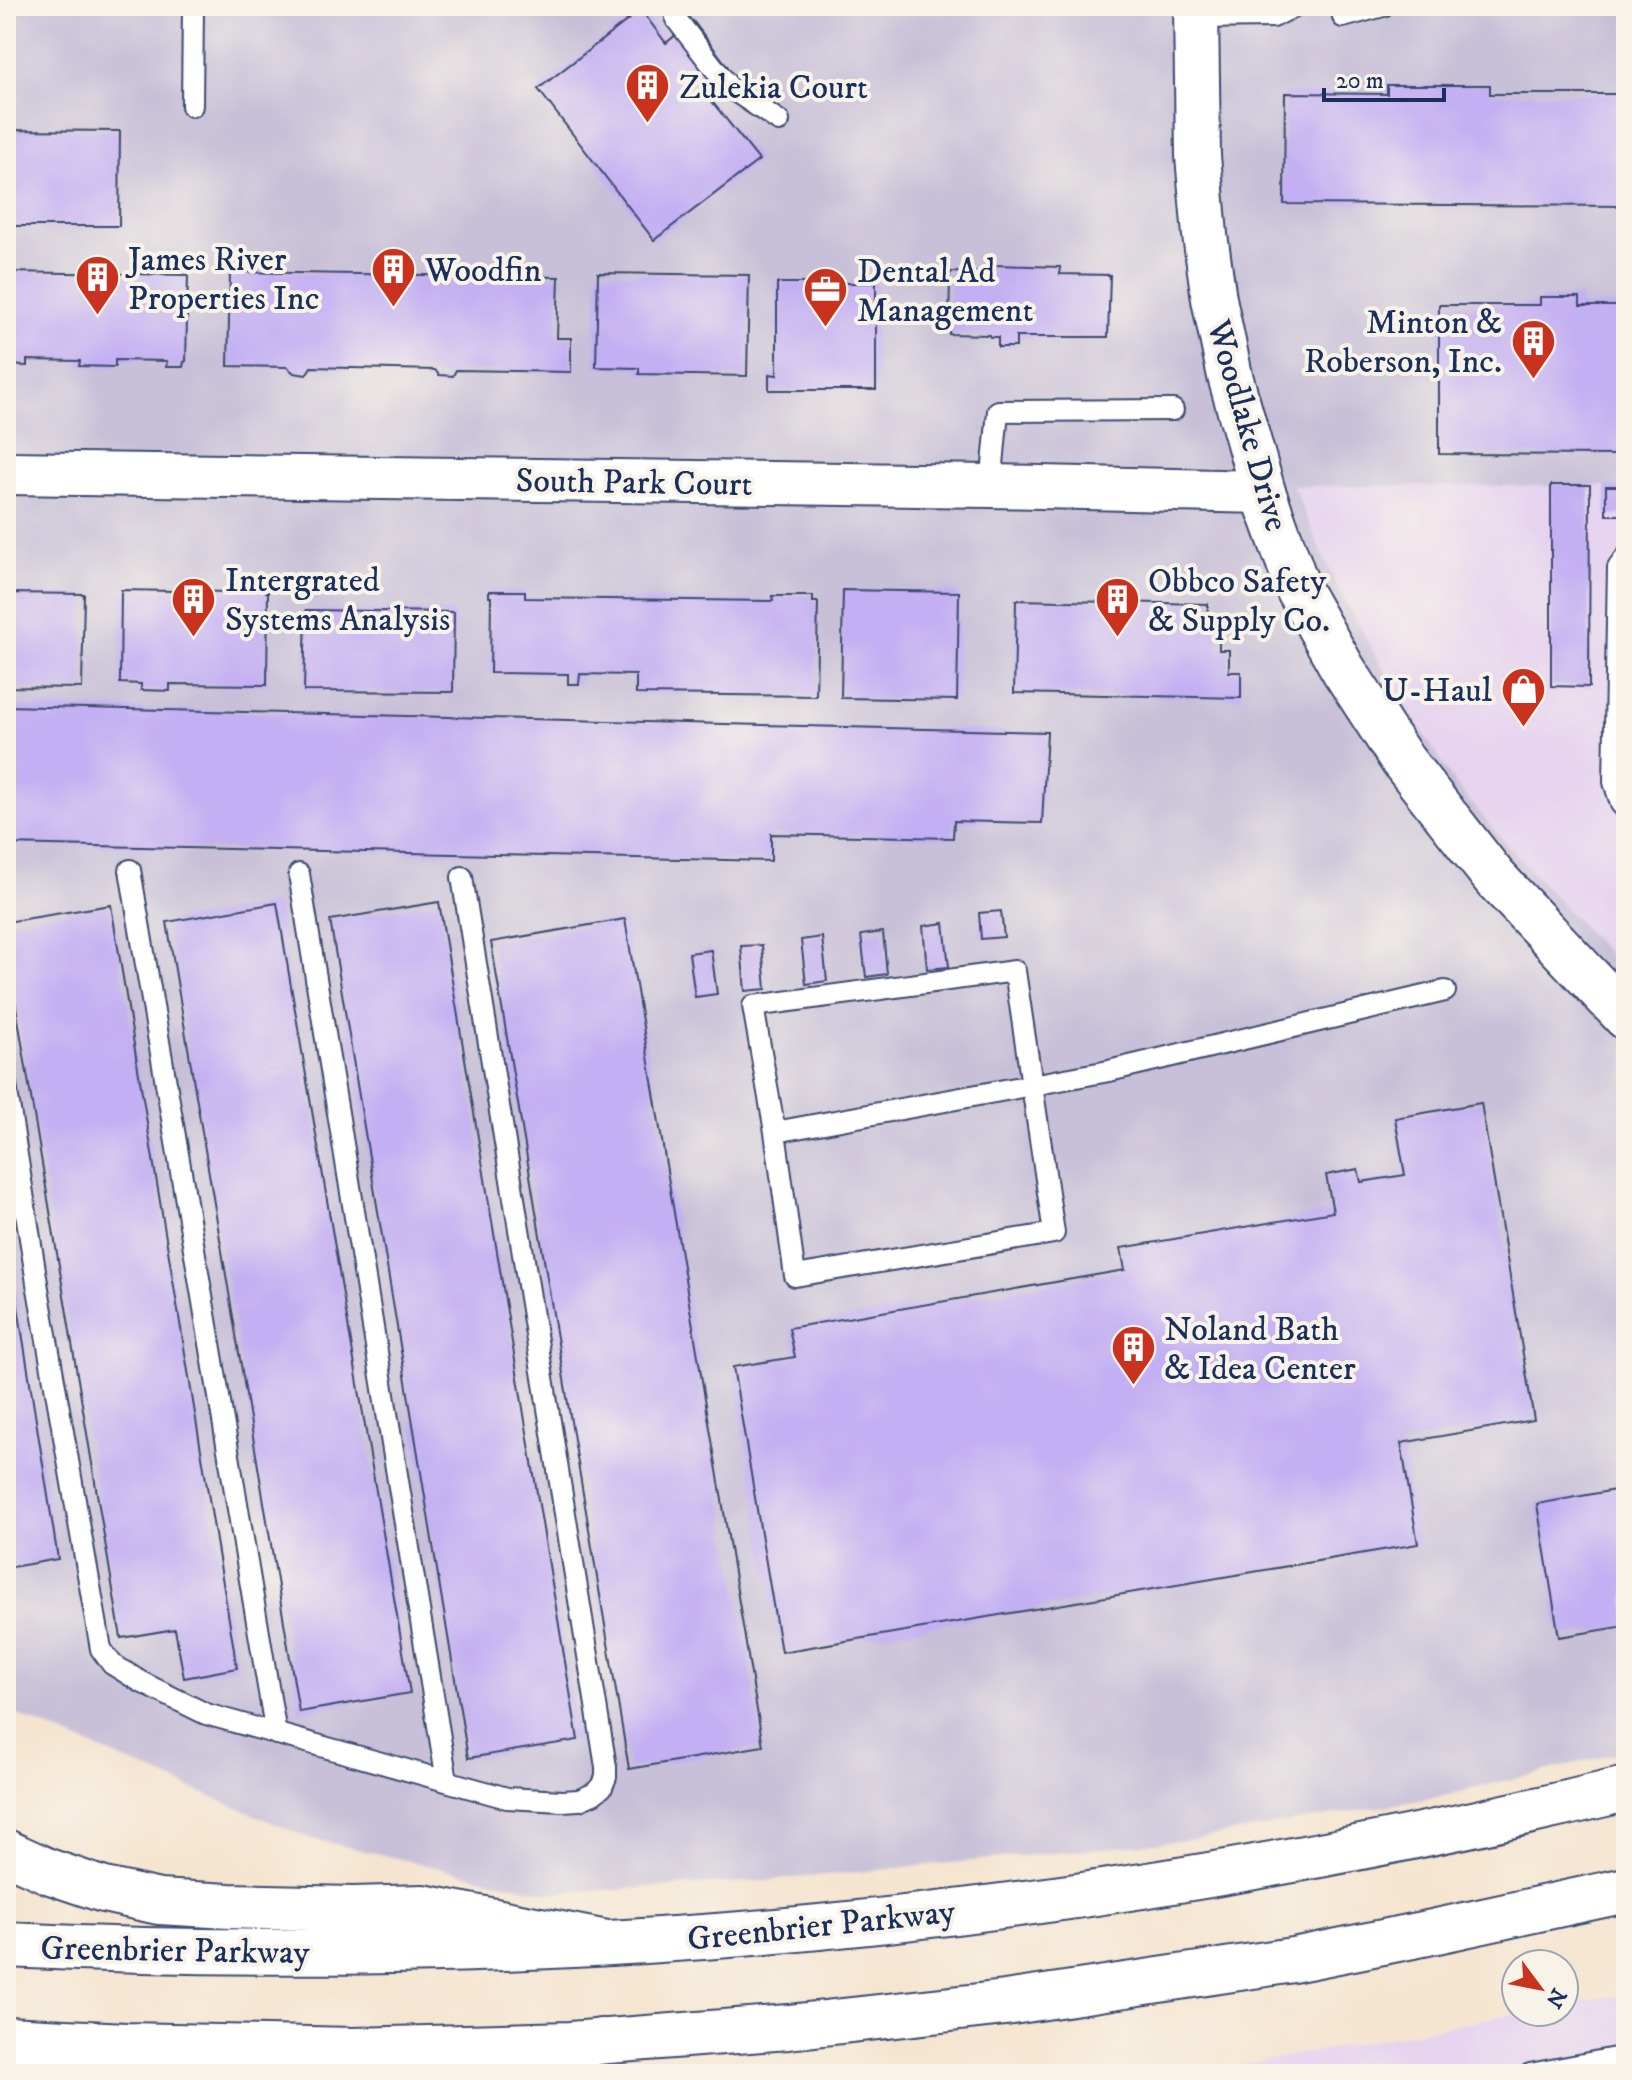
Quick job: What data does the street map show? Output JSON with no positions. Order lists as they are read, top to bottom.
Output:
{
  "streets": {
    "main road": ["Woodlake Drive", "Greenbrier Parkway"],
    "street": ["South Park Court"]
  },
  "crossings": [
    ["Woodlake Drive", "South Park Court"]
  ],
  "places": {
    "building": [
      "Zulekia Court",
      "Woodfin",
      "James River Properties Inc",
      "Minton & Roberson, Inc.",
      "Intergrated Systems Analysis",
      "Obbco Safety & Supply Co.",
      "Noland Bath & Idea Center"
    ],
    "office": ["Dental Ad Management"],
    "shop": ["U-Haul"]
  },
  "scale_bar": "20 m",
  "north": "bottom right"
}
